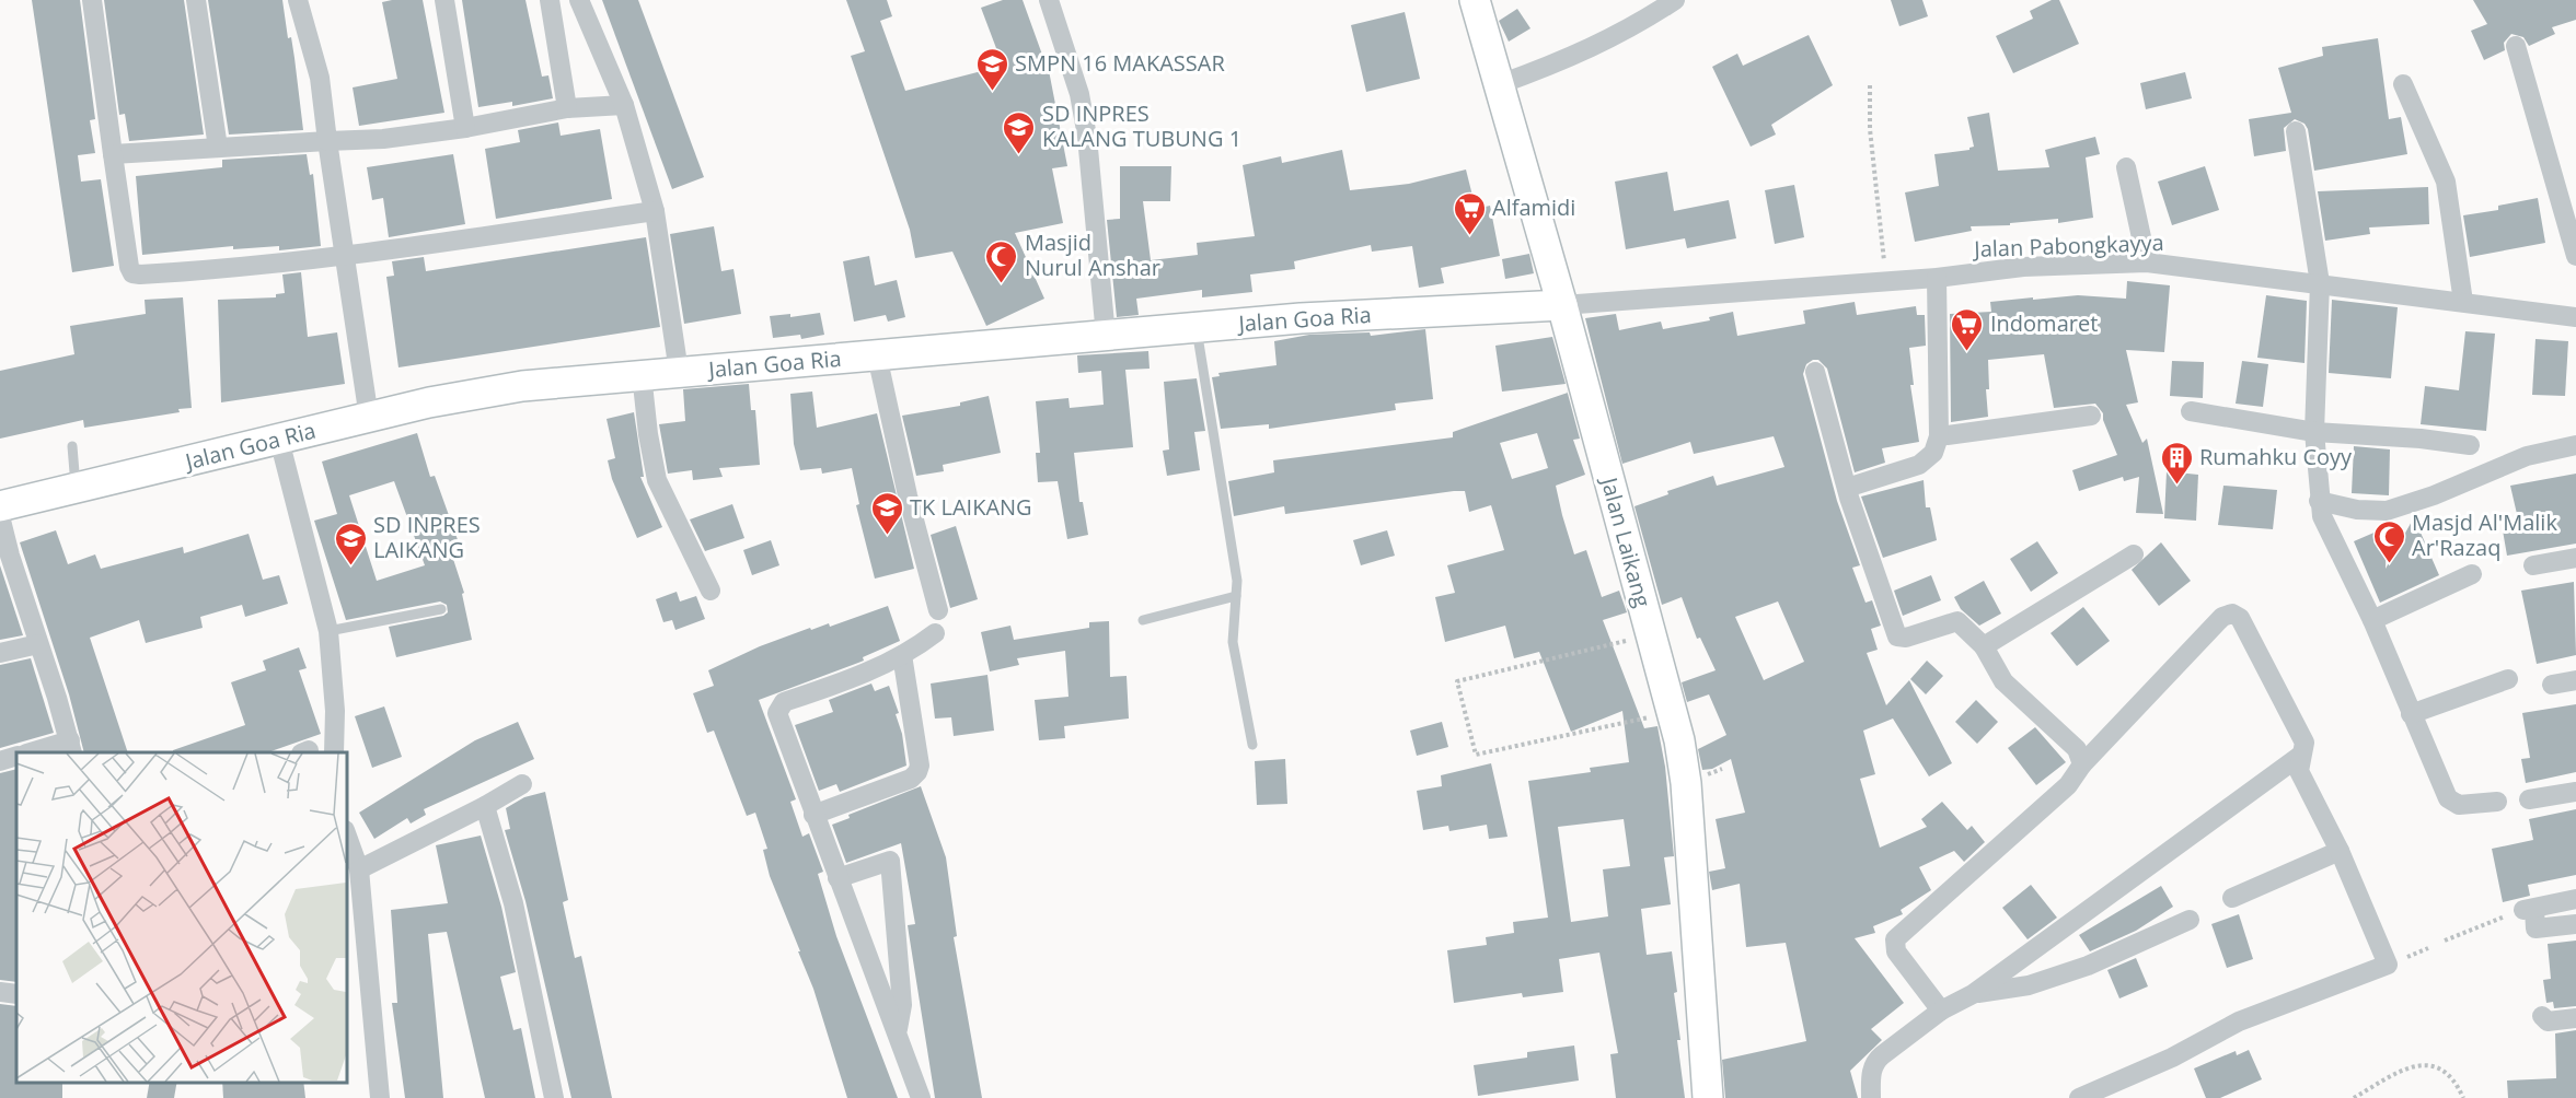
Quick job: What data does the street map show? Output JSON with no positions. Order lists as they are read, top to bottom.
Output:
{
  "streets": {
    "main road": ["Jalan Goa Ria", "Jalan Laikang"],
    "street": ["Jalan Pabongkayya"]
  },
  "crossings": [
    ["Jalan Pabongkayya", "Jalan Goa Ria"],
    ["Jalan Pabongkayya", "Jalan Laikang"],
    ["Jalan Goa Ria", "Jalan Laikang"]
  ],
  "places": {
    "school or university": [
      "SMPN 16 MAKASSAR",
      "SD INPRES KALANG TUBUNG 1",
      "TK LAIKANG",
      "SD INPRES LAIKANG"
    ],
    "supermarket": ["Alfamidi", "Indomaret"],
    "mosque": ["Masjid Nurul Anshar", "Masjd Al'Malik Ar'Razaq"],
    "building": ["Rumahku Coyy"]
  }
}
